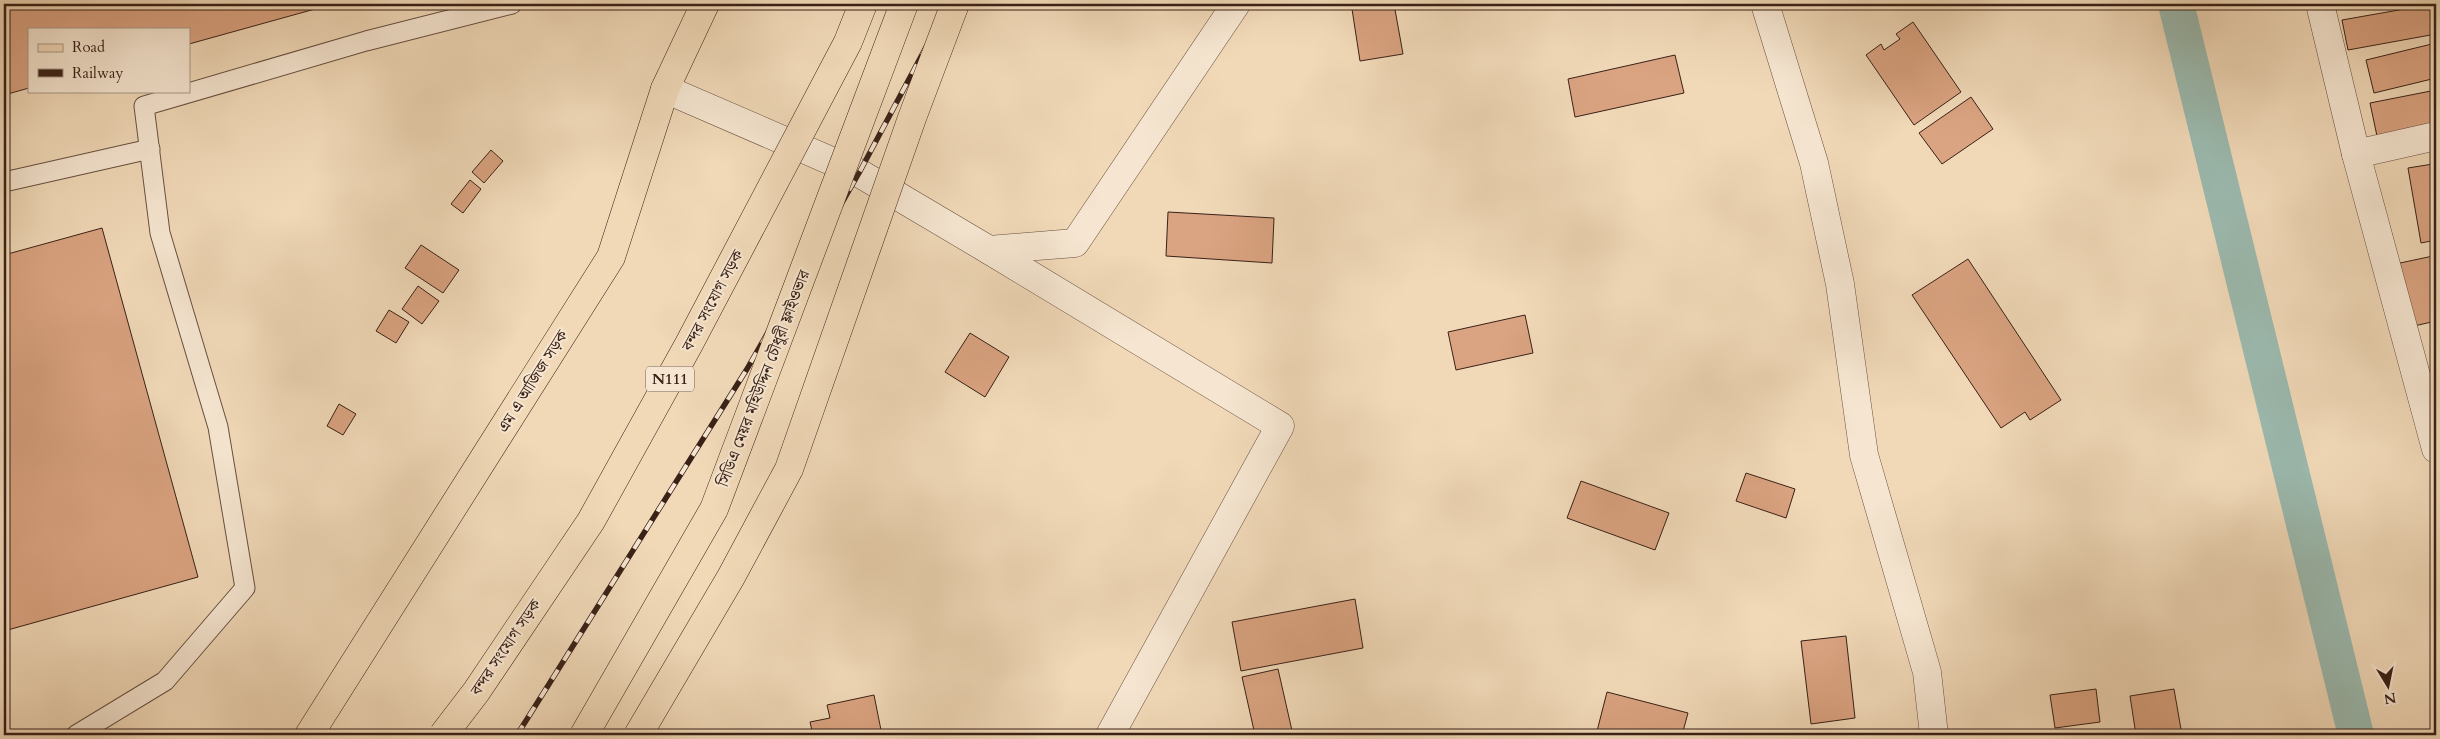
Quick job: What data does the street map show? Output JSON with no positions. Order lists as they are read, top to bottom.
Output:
{
  "streets": {
    "main road": [
      "বন্দর সংযোগ সড়ক",
      "সিডিএ মেয়র মহিউদ্দিন চৌধুরী ফ্লাইওভার",
      "N111",
      "এম এ আজিজ সড়ক"
    ]
  },
  "legend": ["Road", "Railway"],
  "north": "bottom"
}
